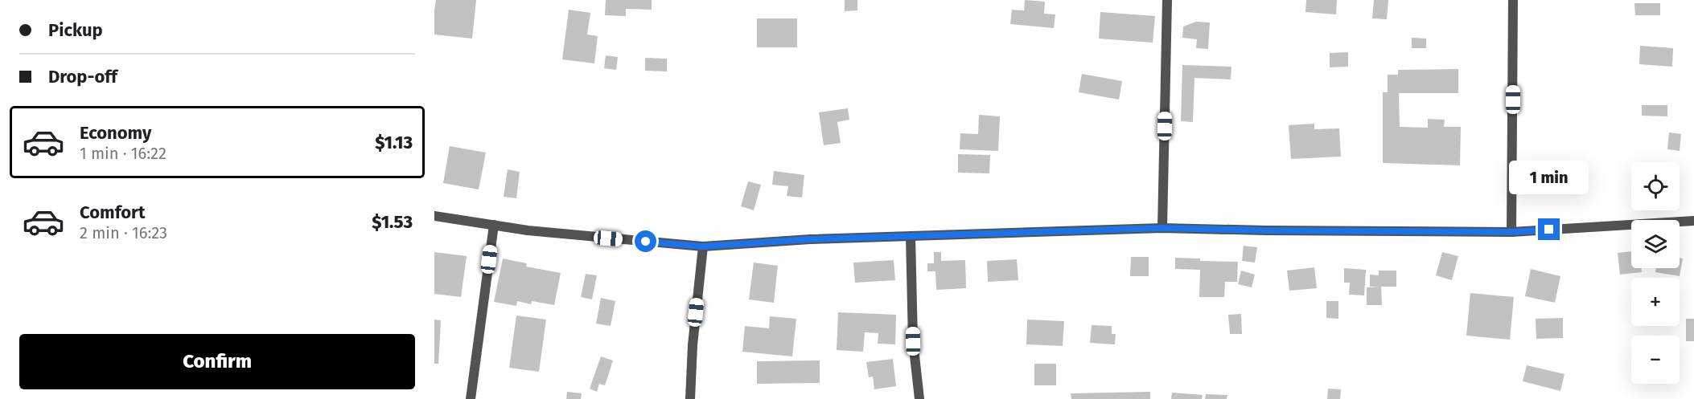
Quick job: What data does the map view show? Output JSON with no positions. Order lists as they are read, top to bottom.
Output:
{
  "page": {
    "banner": ["Pickup", "Drop-off"],
    "list": [
      {
        "name": "Economy",
        "note": "1 min · 16:22",
        "value": "$1.13"
      },
      {
        "name": "Comfort",
        "note": "2 min · 16:23",
        "value": "$1.53"
      }
    ],
    "bubble": "1 min",
    "map_buttons": ["+", "−"],
    "buttons": "Confirm"
  }
}
